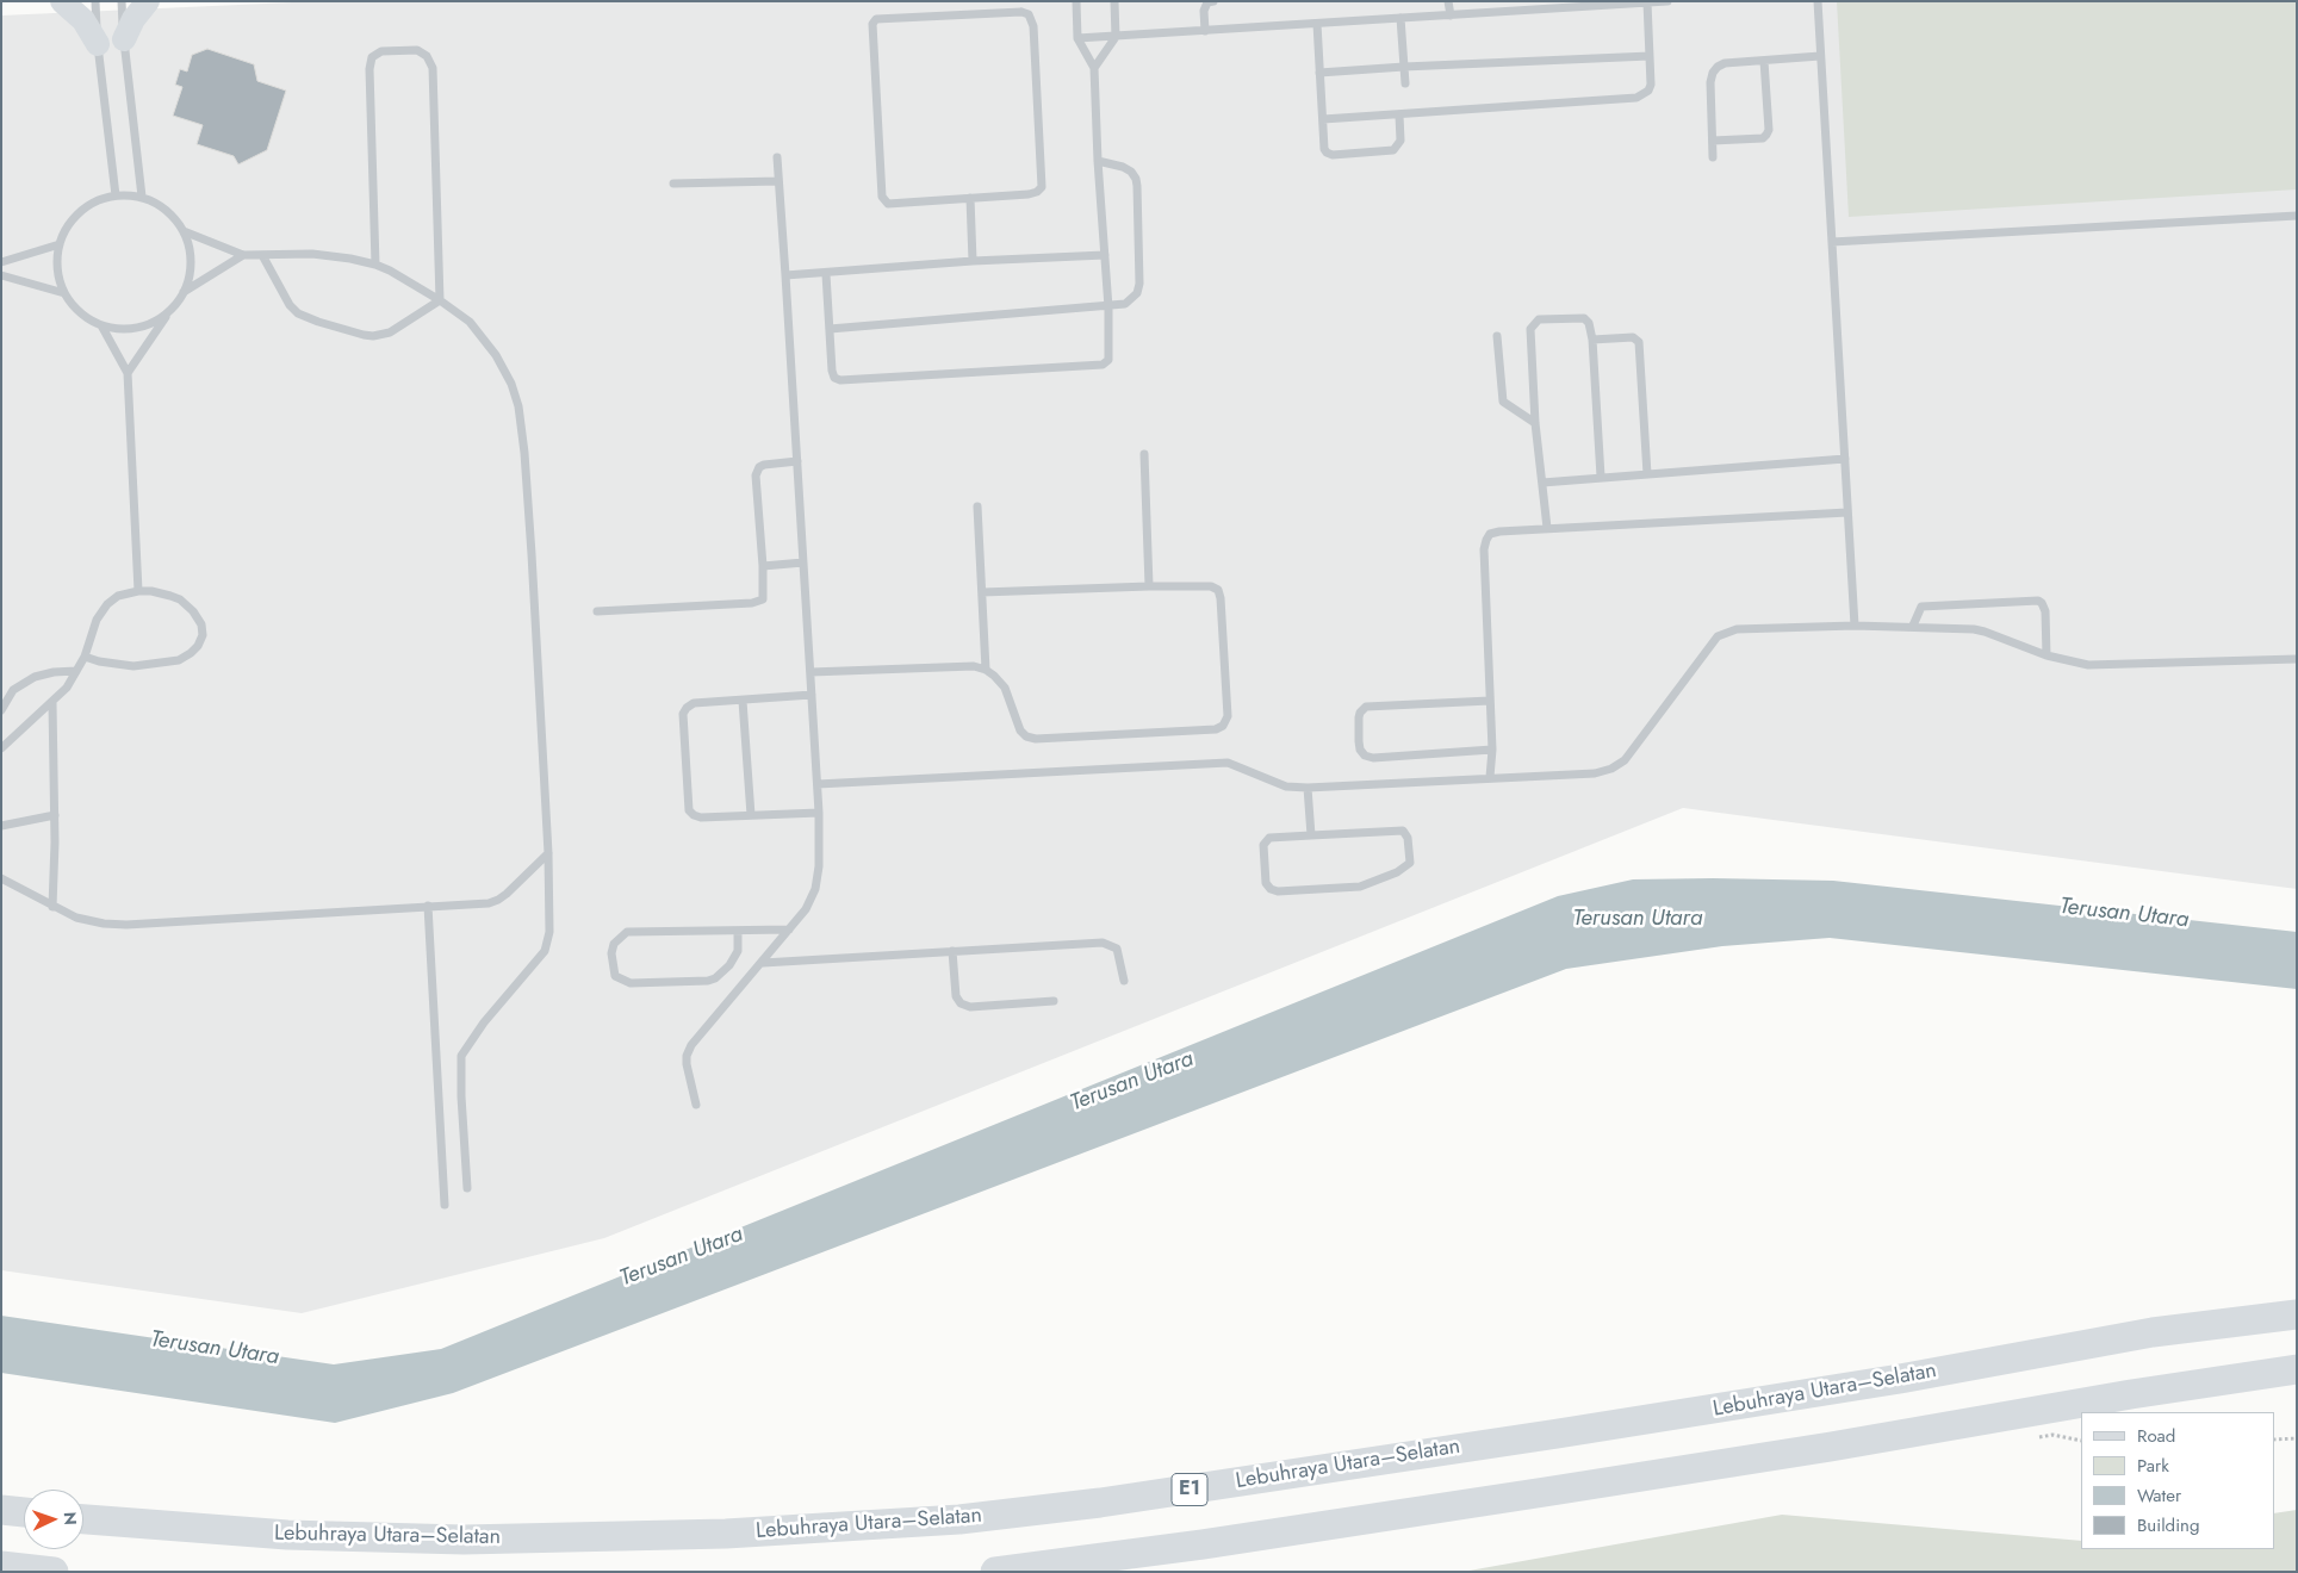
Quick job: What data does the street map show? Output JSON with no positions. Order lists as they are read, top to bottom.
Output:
{
  "streets": {
    "highway": ["Lebuhraya Utara–Selatan", "E1"]
  },
  "water": ["Terusan Utara"],
  "legend": [
    "Road",
    "Park",
    "Water",
    "Building"
  ],
  "north": "right"
}
